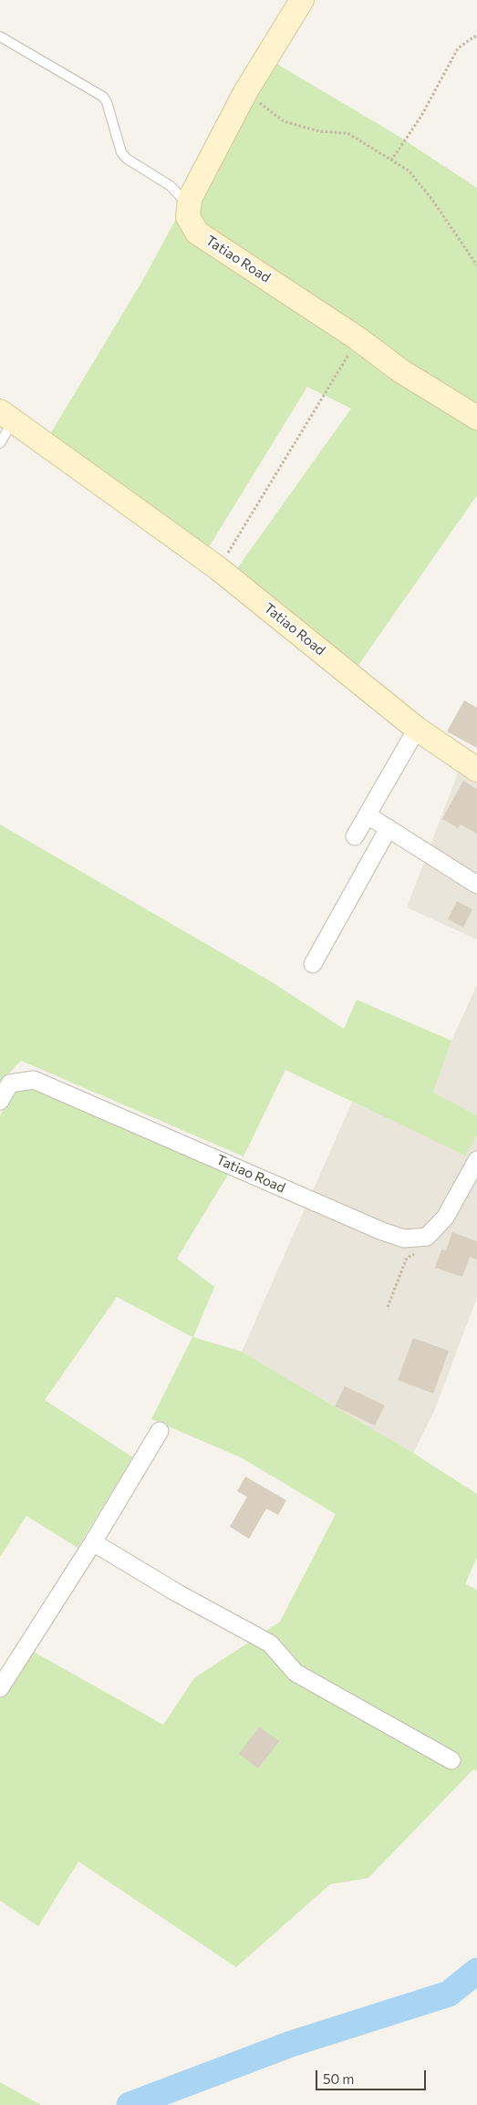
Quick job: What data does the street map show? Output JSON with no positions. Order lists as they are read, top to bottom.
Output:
{
  "streets": {
    "street": ["Tatiao Road"]
  },
  "scale_bar": "50 m"
}
